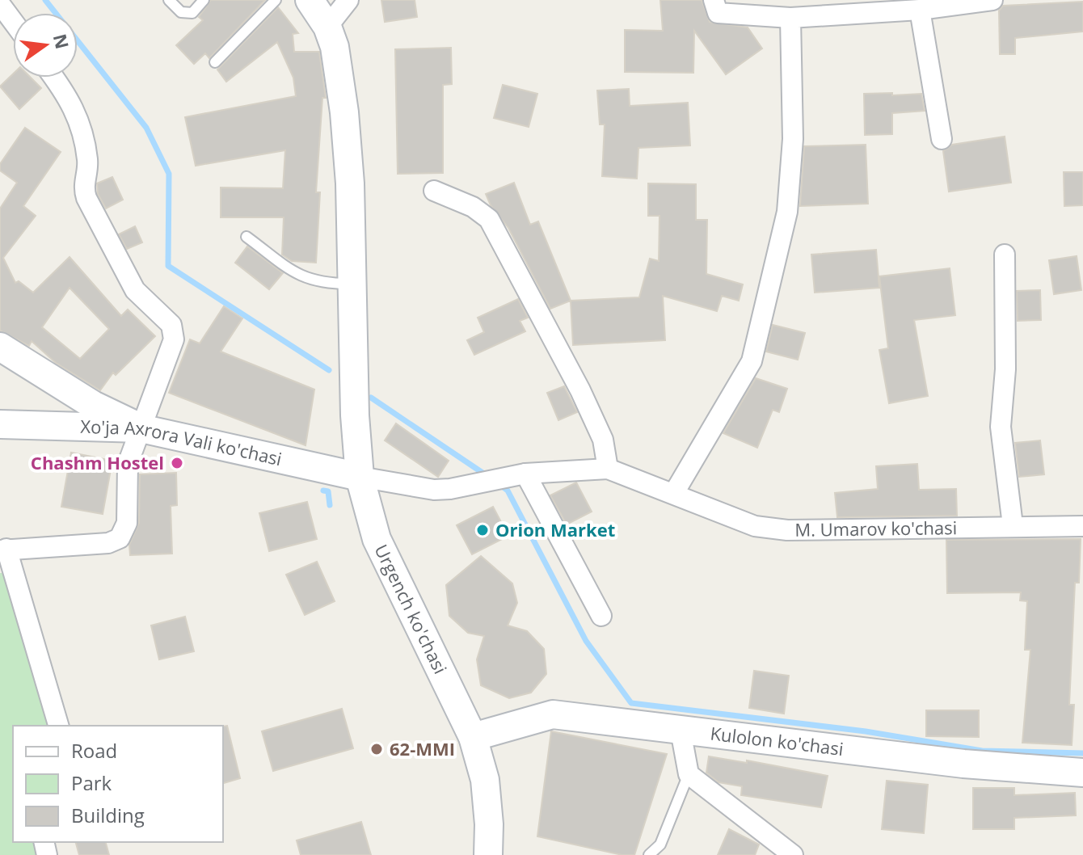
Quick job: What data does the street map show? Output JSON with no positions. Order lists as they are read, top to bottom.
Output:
{
  "streets": {
    "main road": ["Xo'ja Axrora Vali ko'chasi", "Urgench ko'chasi", "Kulolon ko'chasi"],
    "street": ["M. Umarov ko'chasi"]
  },
  "crossings": [
    ["Xo'ja Axrora Vali ko'chasi", "Urgench ko'chasi"],
    ["Urgench ko'chasi", "Kulolon ko'chasi"]
  ],
  "places": ["Chashm Hostel", "Orion Market", "62-MMI"],
  "legend": ["Road", "Park", "Building"],
  "north": "right"
}
